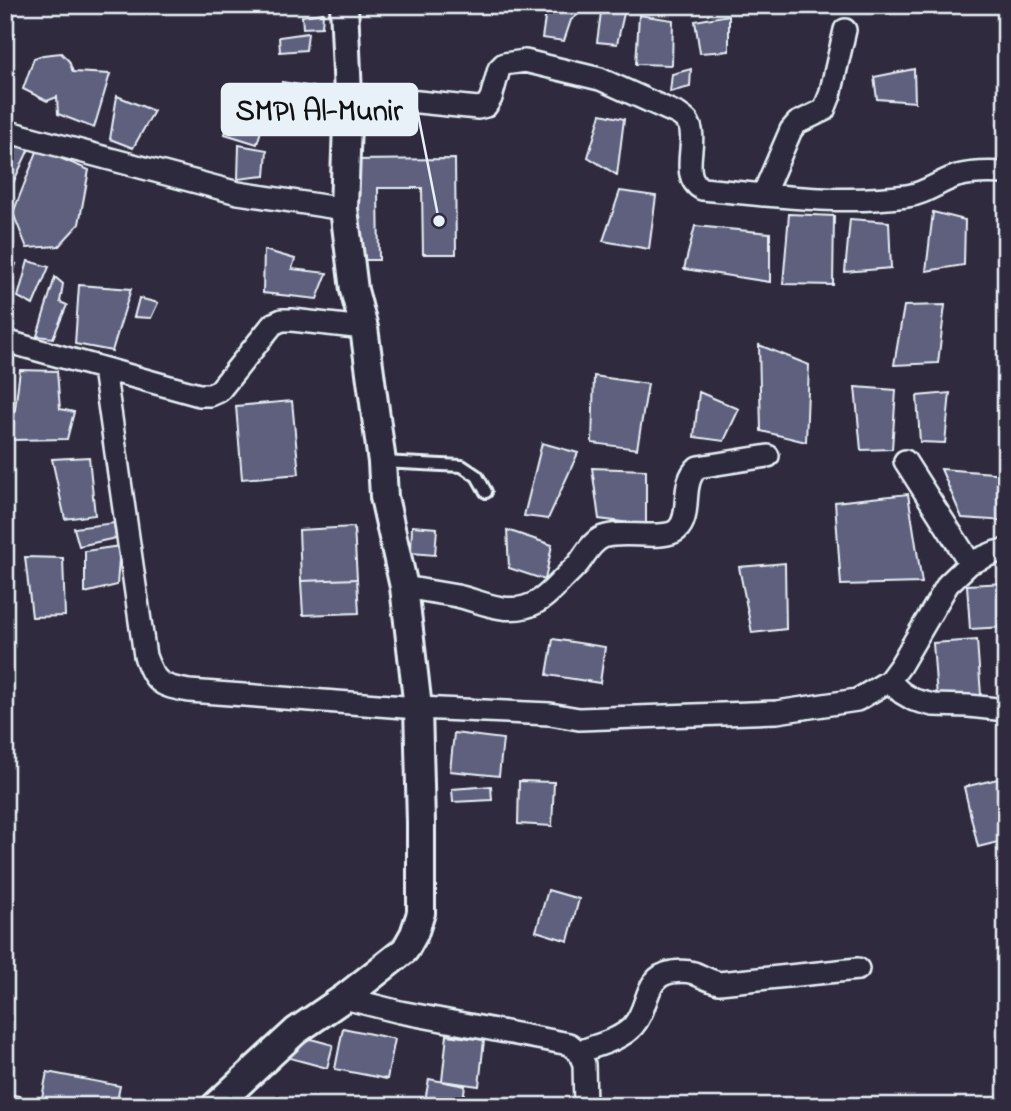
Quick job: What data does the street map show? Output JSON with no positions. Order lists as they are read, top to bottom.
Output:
{
  "places": ["SMPI Al-Munir"]
}
